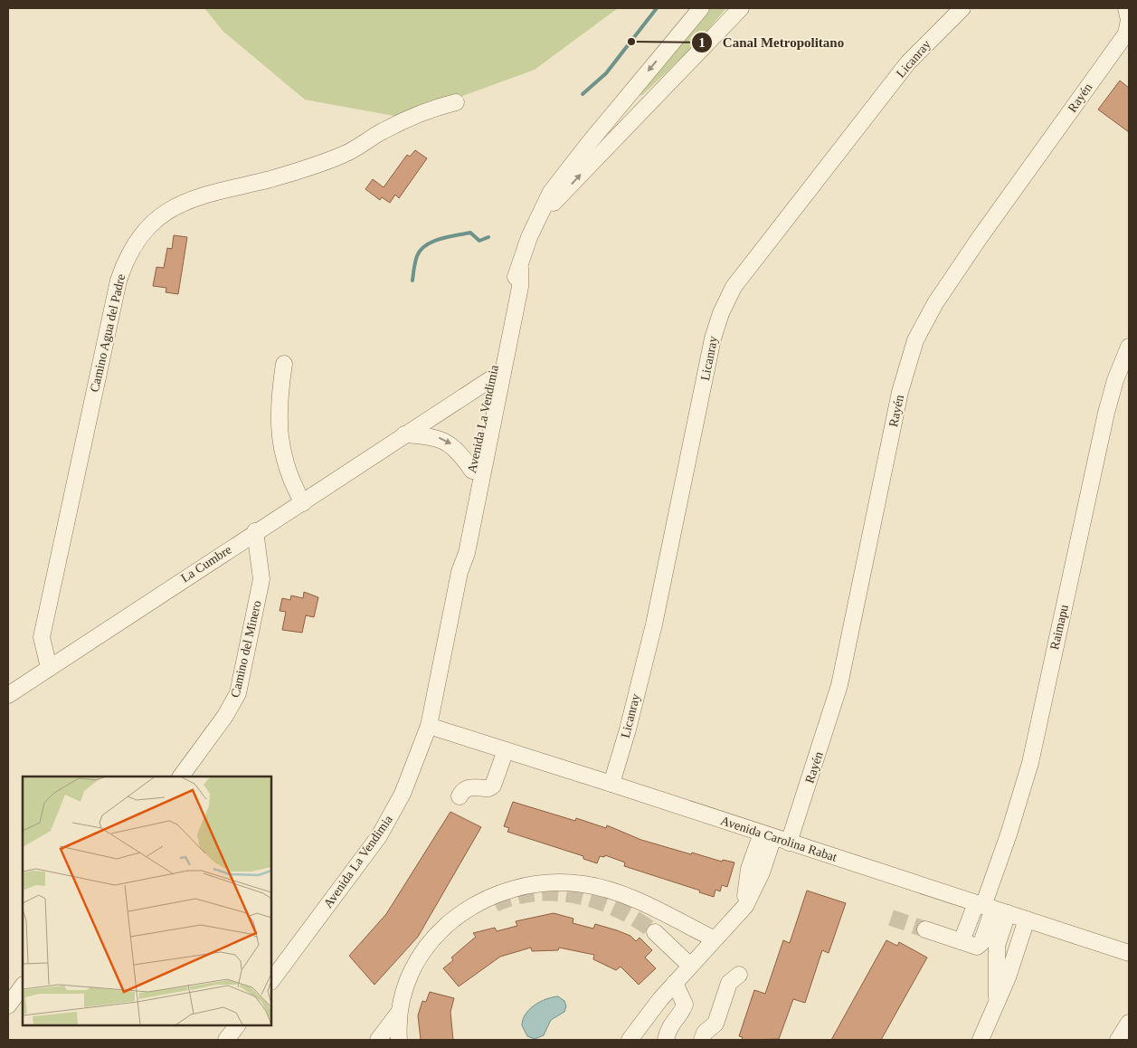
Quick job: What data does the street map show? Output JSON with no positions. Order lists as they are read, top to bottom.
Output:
{
  "streets": {
    "street": [
      "Licanray",
      "Rayén",
      "Camino Agua del Padre",
      "Avenida La Vendimia",
      "La Cumbre",
      "Raimapu",
      "Camino del Minero",
      "Avenida Carolina Rabat"
    ]
  },
  "crossings": [
    ["Licanray", "Avenida Carolina Rabat"],
    ["Rayén", "Avenida Carolina Rabat"],
    ["Camino Agua del Padre", "La Cumbre"],
    ["Avenida La Vendimia", "La Cumbre"],
    ["Avenida La Vendimia", "Avenida Carolina Rabat"],
    ["La Cumbre", "Camino del Minero"],
    ["Raimapu", "Avenida Carolina Rabat"]
  ],
  "places": ["Canal Metropolitano"]
}
